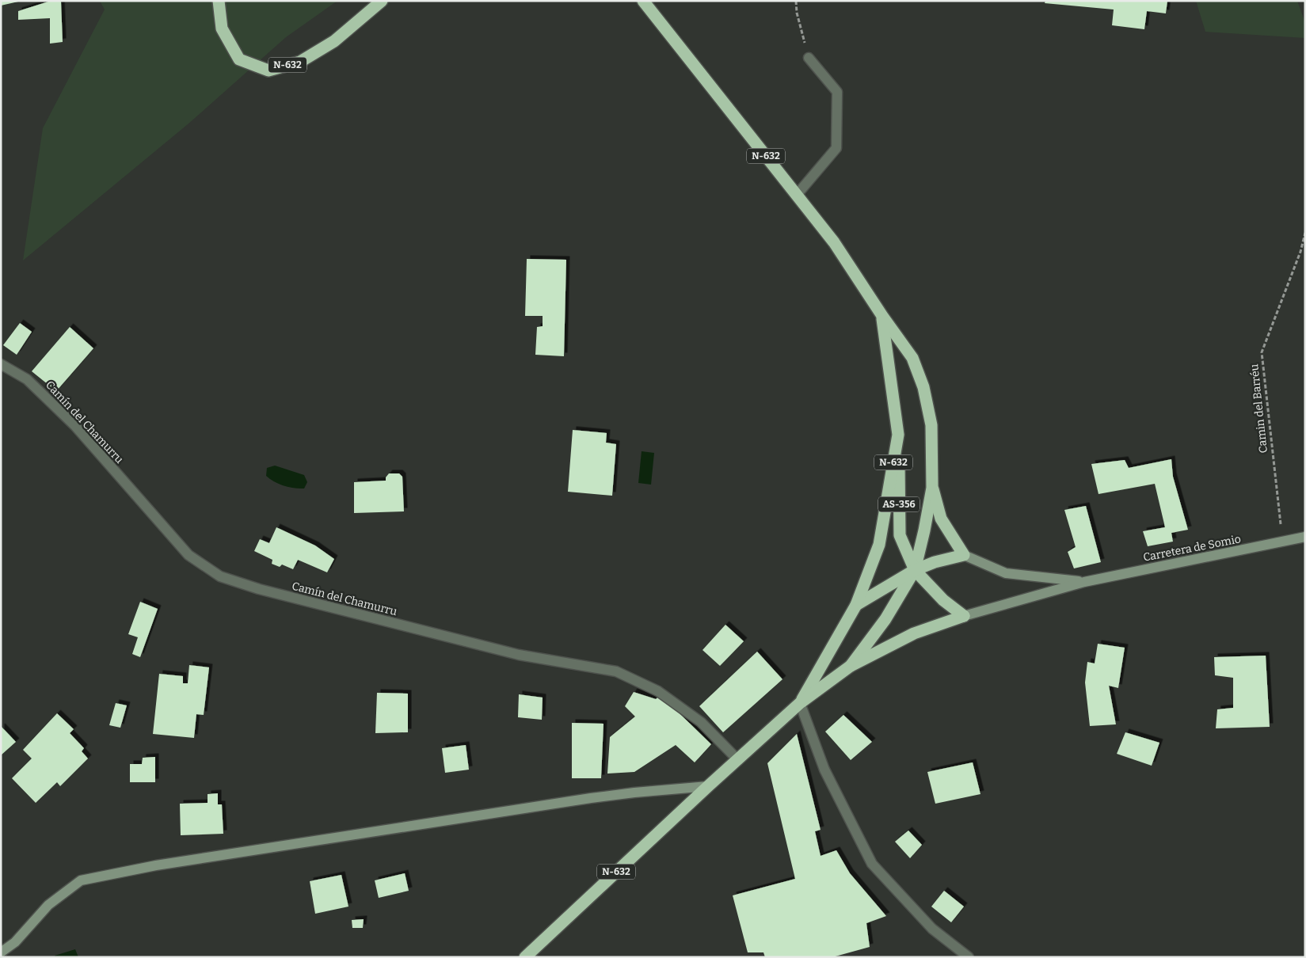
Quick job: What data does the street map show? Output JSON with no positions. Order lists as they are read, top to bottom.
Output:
{
  "streets": {
    "highway": ["N-632", "AS-356"],
    "street": ["Camín del Chamurru", "Carretera de Somio"],
    "path": ["Camin del Barréu"]
  },
  "crossings": [
    ["N-632", "Camín del Chamurru"],
    ["N-632", "AS-356"],
    ["Camin del Barréu", "Carretera de Somio"]
  ]
}
